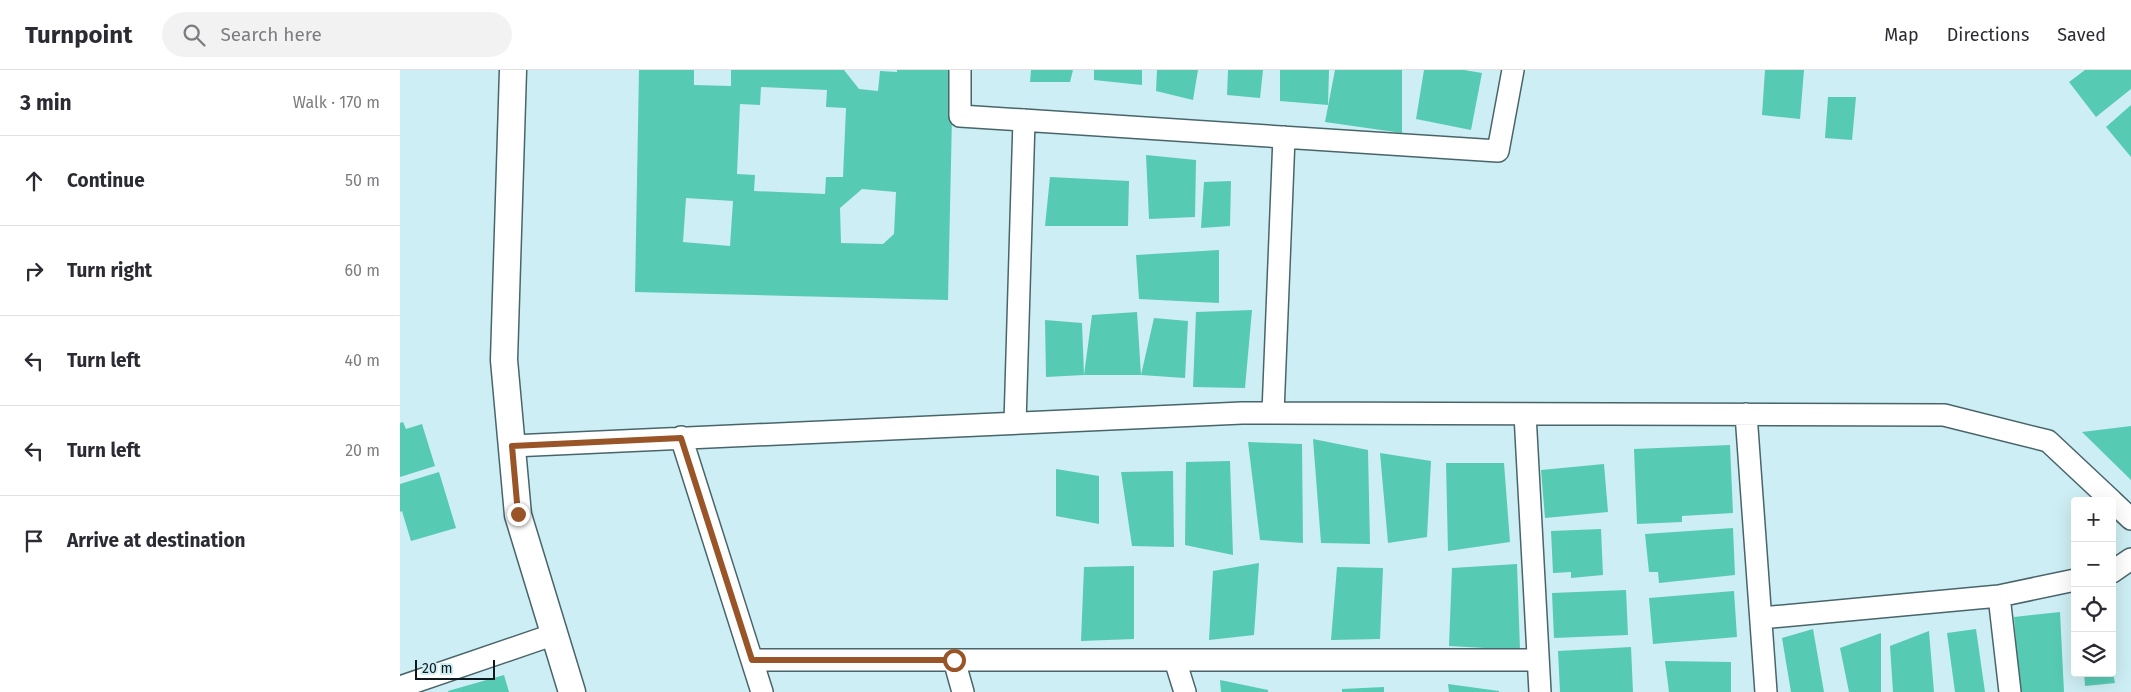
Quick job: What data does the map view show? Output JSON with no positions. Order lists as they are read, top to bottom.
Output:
{
  "scale_bar": "20 m",
  "page": {
    "header": "Turnpoint",
    "search": "Search here",
    "nav": ["Map", "Directions", "Saved"],
    "heading": ["3 min", "Walk · 170 m"],
    "list": [
      ["Continue", "50 m"],
      ["Turn right", "60 m"],
      ["Turn left", "40 m"],
      ["Turn left", "20 m"],
      "Arrive at destination"
    ],
    "map_buttons": ["+", "−"],
    "scale": "20 m"
  }
}
